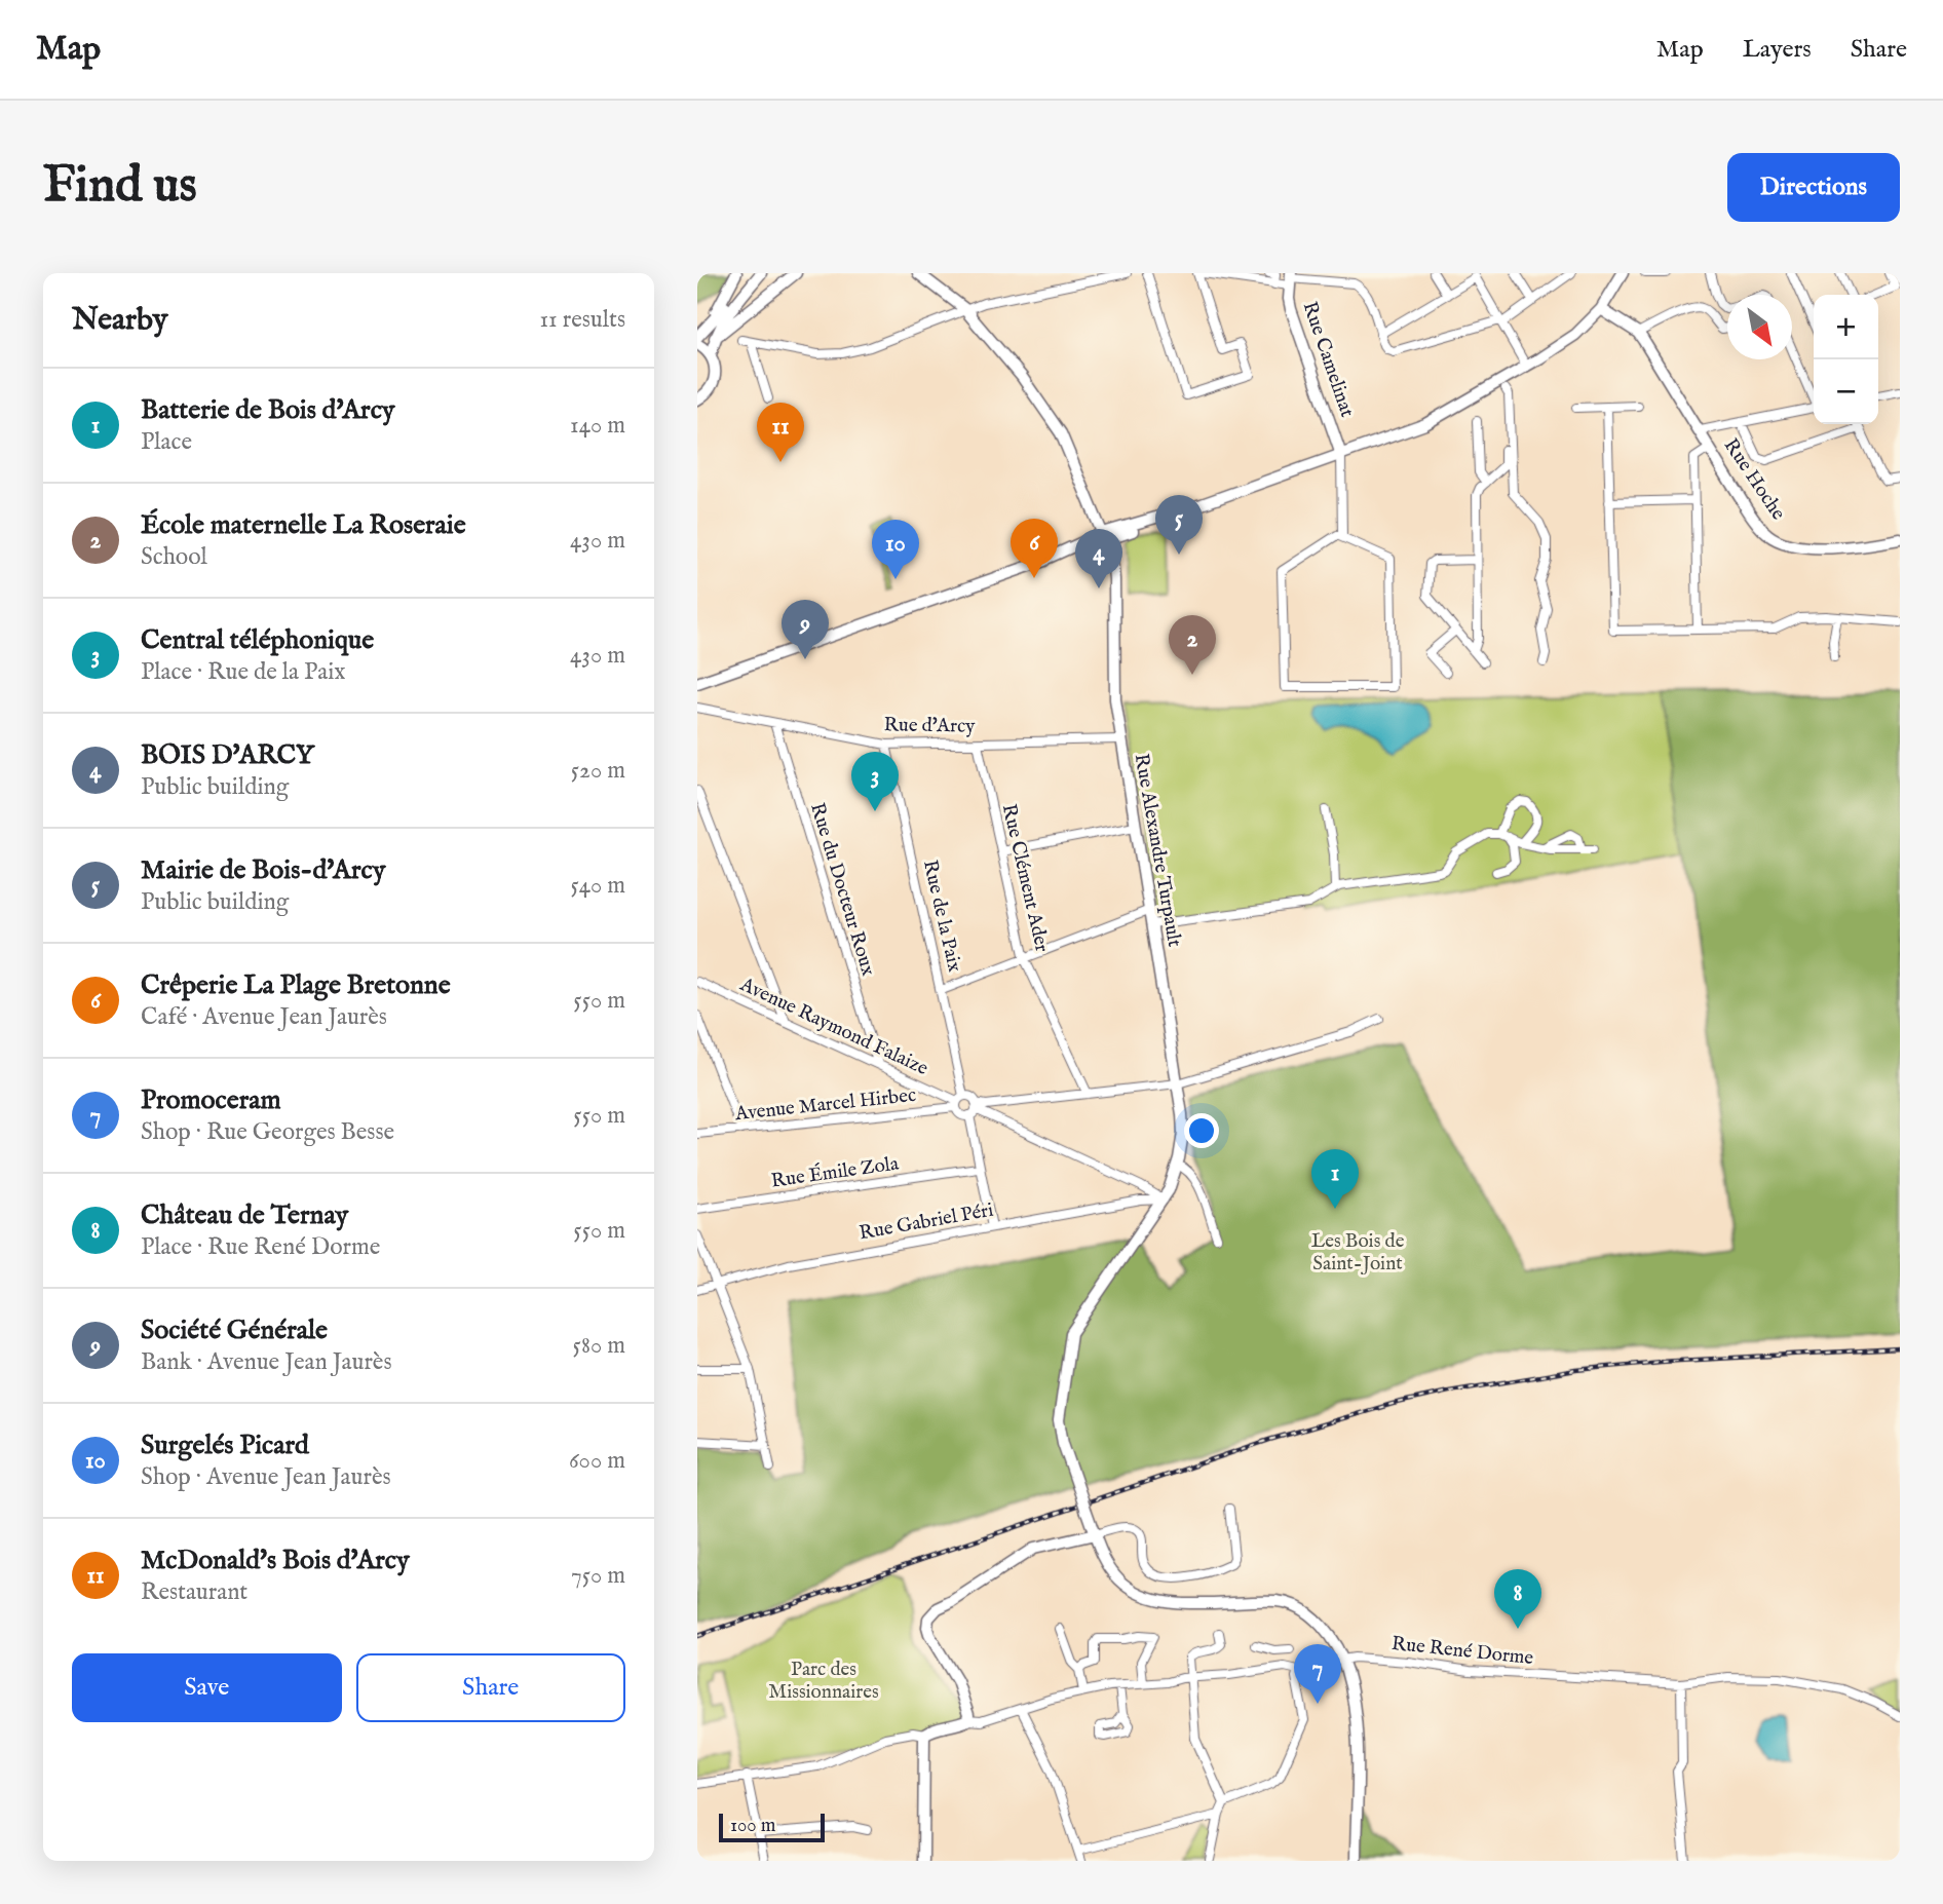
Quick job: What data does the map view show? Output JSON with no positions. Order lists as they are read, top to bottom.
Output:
{
  "streets": {
    "main road": ["Rue Camelinat", "Rue Hoche", "Rue Alexandre Turpault"],
    "street": [
      "Rue d'Arcy",
      "Rue Clément Ader",
      "Rue du Docteur Roux",
      "Rue de la Paix",
      "Avenue Raymond Falaize",
      "Avenue Marcel Hirbec",
      "Rue Émile Zola",
      "Rue Gabriel Péri",
      "Rue René Dorme"
    ]
  },
  "crossings": [
    ["Rue d'Arcy", "Rue Alexandre Turpault"],
    ["Rue d'Arcy", "Rue Clément Ader"],
    ["Rue d'Arcy", "Rue du Docteur Roux"],
    ["Rue d'Arcy", "Rue de la Paix"],
    ["Rue Alexandre Turpault", "Rue Gabriel Péri"],
    ["Rue Alexandre Turpault", "Rue René Dorme"],
    ["Rue du Docteur Roux", "Avenue Raymond Falaize"],
    ["Rue de la Paix", "Avenue Raymond Falaize"],
    ["Rue de la Paix", "Avenue Marcel Hirbec"],
    ["Avenue Raymond Falaize", "Avenue Marcel Hirbec"]
  ],
  "parks": ["Les Bois de Saint-Joint", "Parc des Missionnaires"],
  "scale_bar": "100 m",
  "north": "bottom right",
  "page": {
    "header": "Map",
    "nav": ["Map", "Layers", "Share"],
    "buttons": [
      "Directions",
      ["Save", "Share"]
    ],
    "title": "Find us",
    "heading": ["Nearby", "11 results"],
    "map_buttons": ["+", "−"],
    "list": [
      {
        "mark": "1",
        "name": "Batterie de Bois d'Arcy",
        "note": "Place",
        "value": "140 m"
      },
      {
        "mark": "2",
        "name": "École maternelle La Roseraie",
        "note": "School",
        "value": "430 m"
      },
      {
        "mark": "3",
        "name": "Central téléphonique",
        "note": "Place · Rue de la Paix",
        "value": "430 m"
      },
      {
        "mark": "4",
        "name": "BOIS D'ARCY",
        "note": "Public building",
        "value": "520 m"
      },
      {
        "mark": "5",
        "name": "Mairie de Bois-d'Arcy",
        "note": "Public building",
        "value": "540 m"
      },
      {
        "mark": "6",
        "name": "Crêperie La Plage Bretonne",
        "note": "Café · Avenue Jean Jaurès",
        "value": "550 m"
      },
      {
        "mark": "7",
        "name": "Promoceram",
        "note": "Shop · Rue Georges Besse",
        "value": "550 m"
      },
      {
        "mark": "8",
        "name": "Château de Ternay",
        "note": "Place · Rue René Dorme",
        "value": "550 m"
      },
      {
        "mark": "9",
        "name": "Société Générale",
        "note": "Bank · Avenue Jean Jaurès",
        "value": "580 m"
      },
      {
        "mark": "10",
        "name": "Surgelés Picard",
        "note": "Shop · Avenue Jean Jaurès",
        "value": "600 m"
      },
      {
        "mark": "11",
        "name": "McDonald's Bois d'Arcy",
        "note": "Restaurant",
        "value": "750 m"
      }
    ],
    "pins": [
      "11",
      "5",
      "6",
      "10",
      "4",
      "9",
      "2",
      "3",
      "1",
      "8",
      "7"
    ],
    "scale": "100 m"
  }
}
